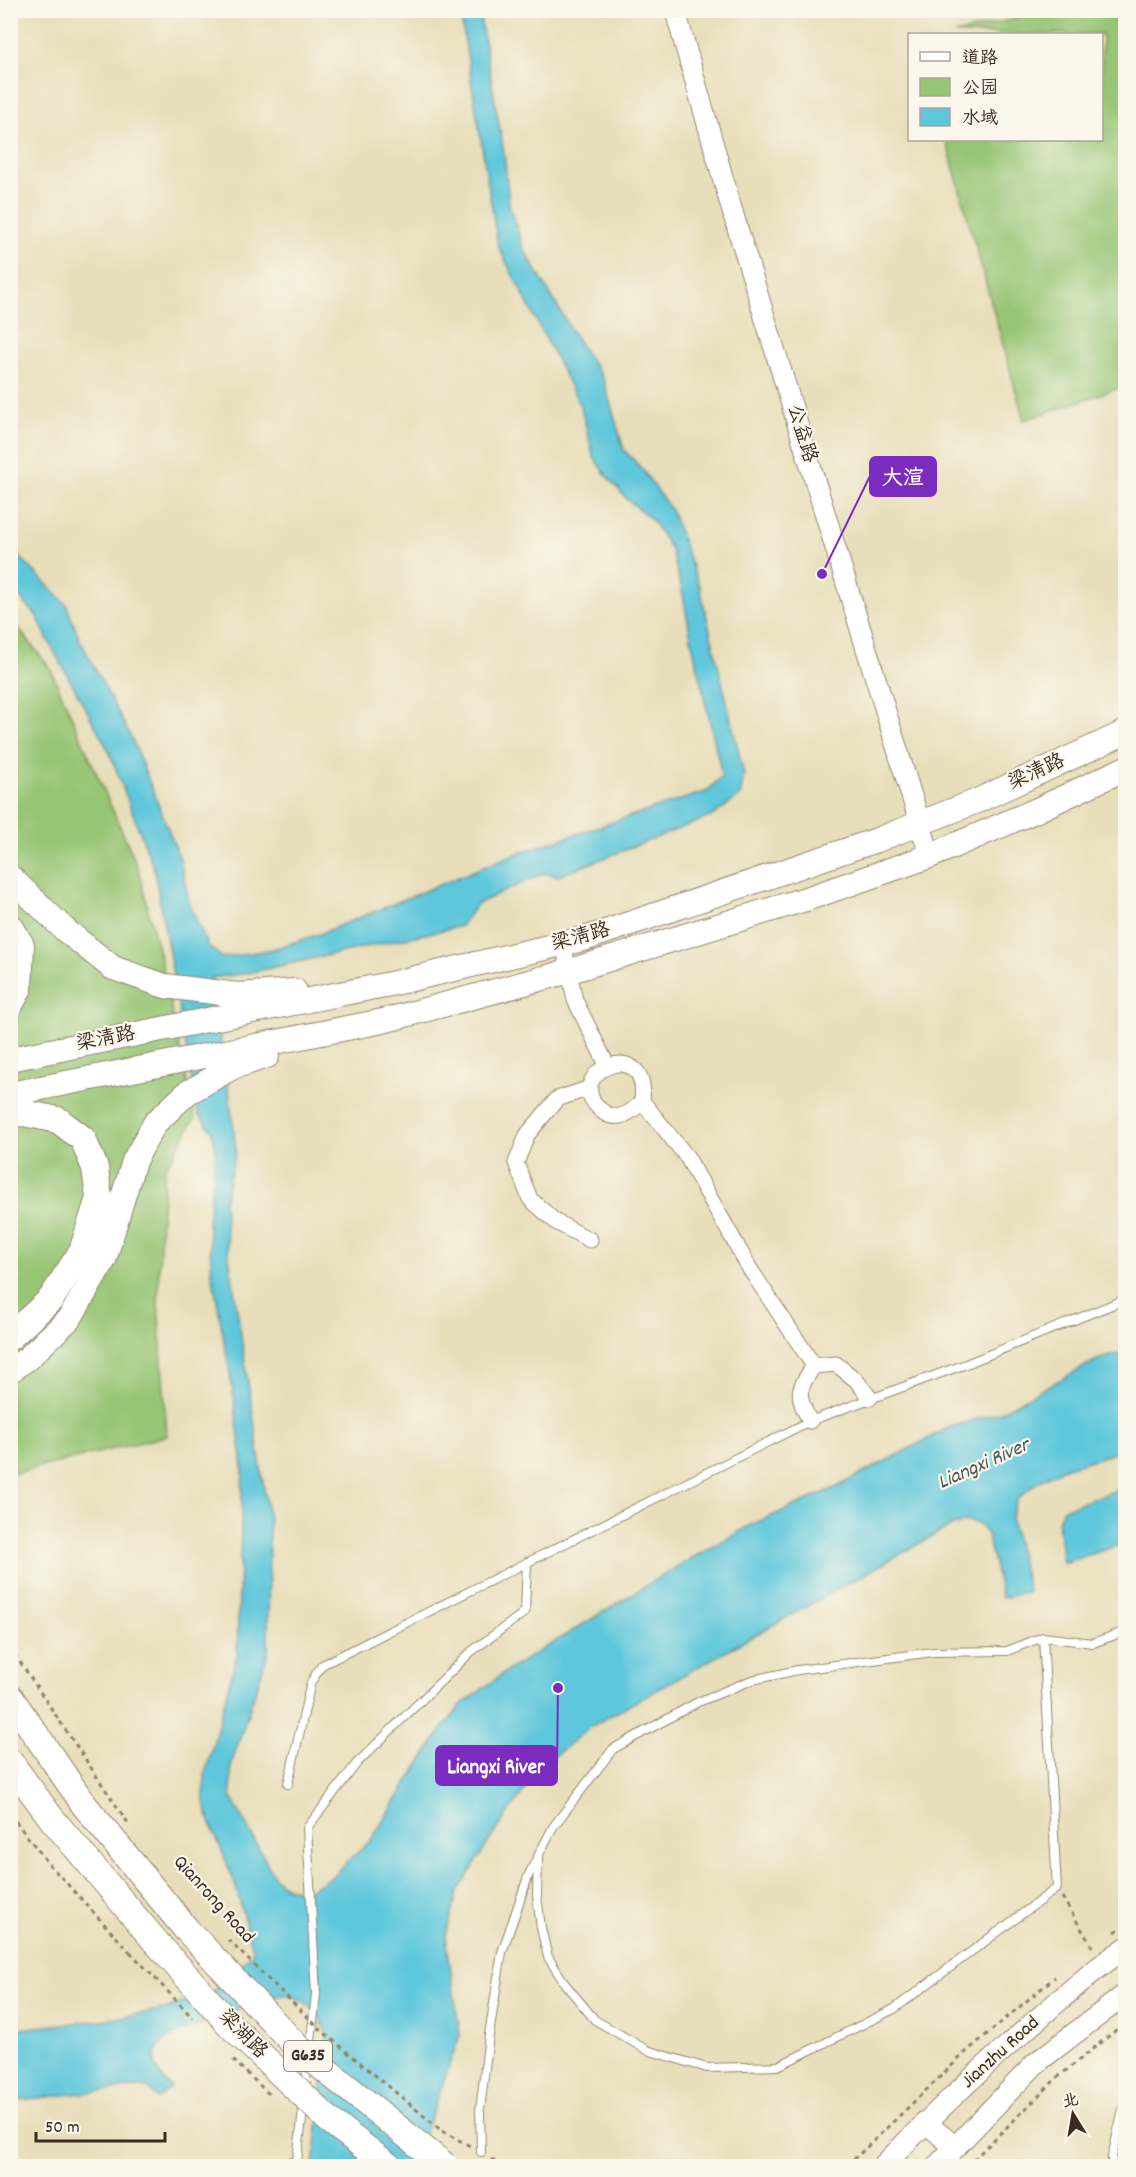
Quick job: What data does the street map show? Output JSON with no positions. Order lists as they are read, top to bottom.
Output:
{
  "streets": {
    "highway": ["梁湖路", "G635"],
    "main road": ["梁清路", "Jianzhu Road"],
    "street": ["公益路"],
    "path": ["Qianrong Road"]
  },
  "crossings": [
    ["公益路", "梁清路"]
  ],
  "water": ["Liangxi River"],
  "places": ["大渲", "Liangxi River"],
  "legend": ["道路", "公园", "水域"],
  "scale_bar": "50 m",
  "north": "top"
}
